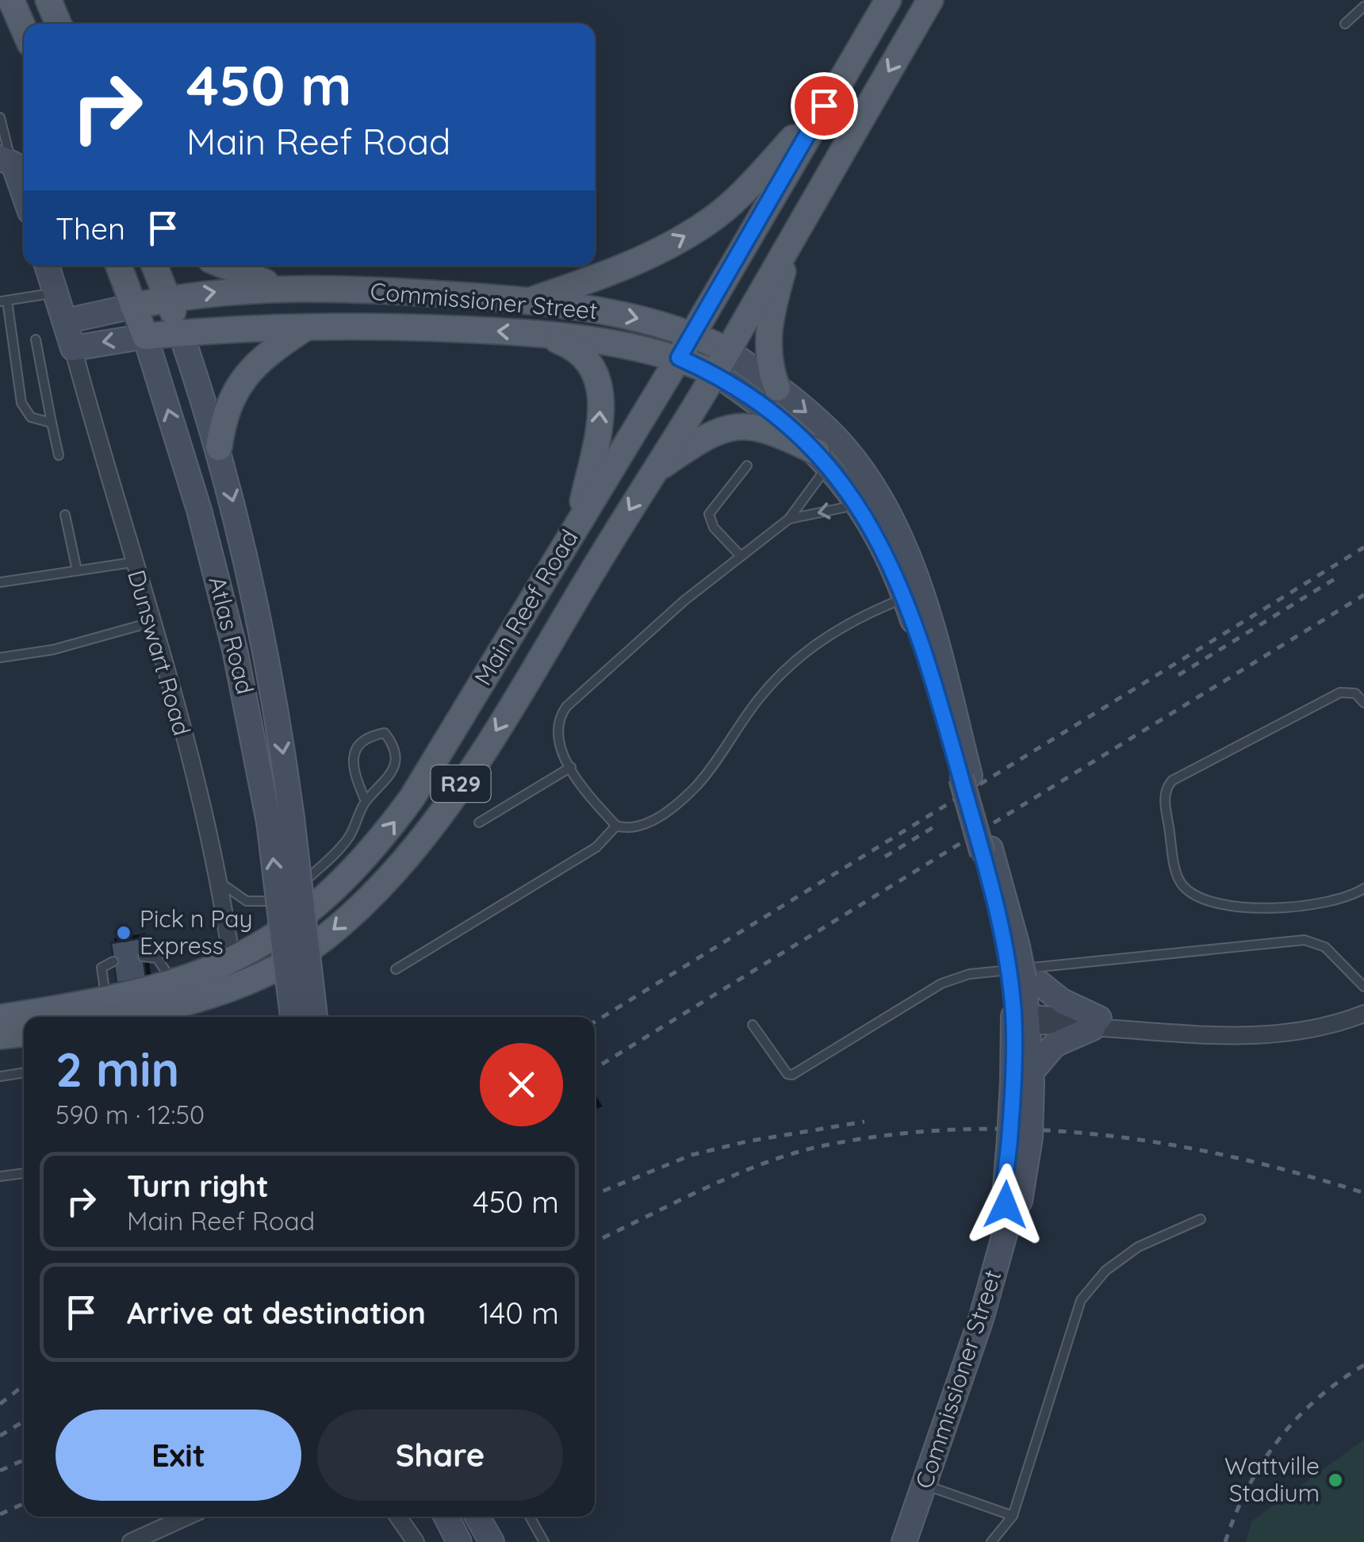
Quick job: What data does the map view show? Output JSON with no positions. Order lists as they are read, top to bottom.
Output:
{
  "streets": {
    "main road": [
      "Commissioner Street",
      "Main Reef Road",
      "Atlas Road",
      "R29"
    ],
    "street": ["Dunswart Road"]
  },
  "crossings": [
    ["Commissioner Street", "Main Reef Road"],
    ["Commissioner Street", "Atlas Road"],
    ["Main Reef Road", "Dunswart Road"]
  ],
  "places": ["Pick n Pay Express", "Wattville Stadium"],
  "page": {
    "turn": ["450 m", "Main Reef Road"],
    "then": "Then",
    "heading": ["2 min", "590 m · 12:50"],
    "list": [
      {
        "name": "Turn right",
        "note": "Main Reef Road",
        "value": "450 m"
      },
      {
        "name": "Arrive at destination",
        "value": "140 m"
      }
    ],
    "buttons": ["Exit", "Share"]
  }
}
